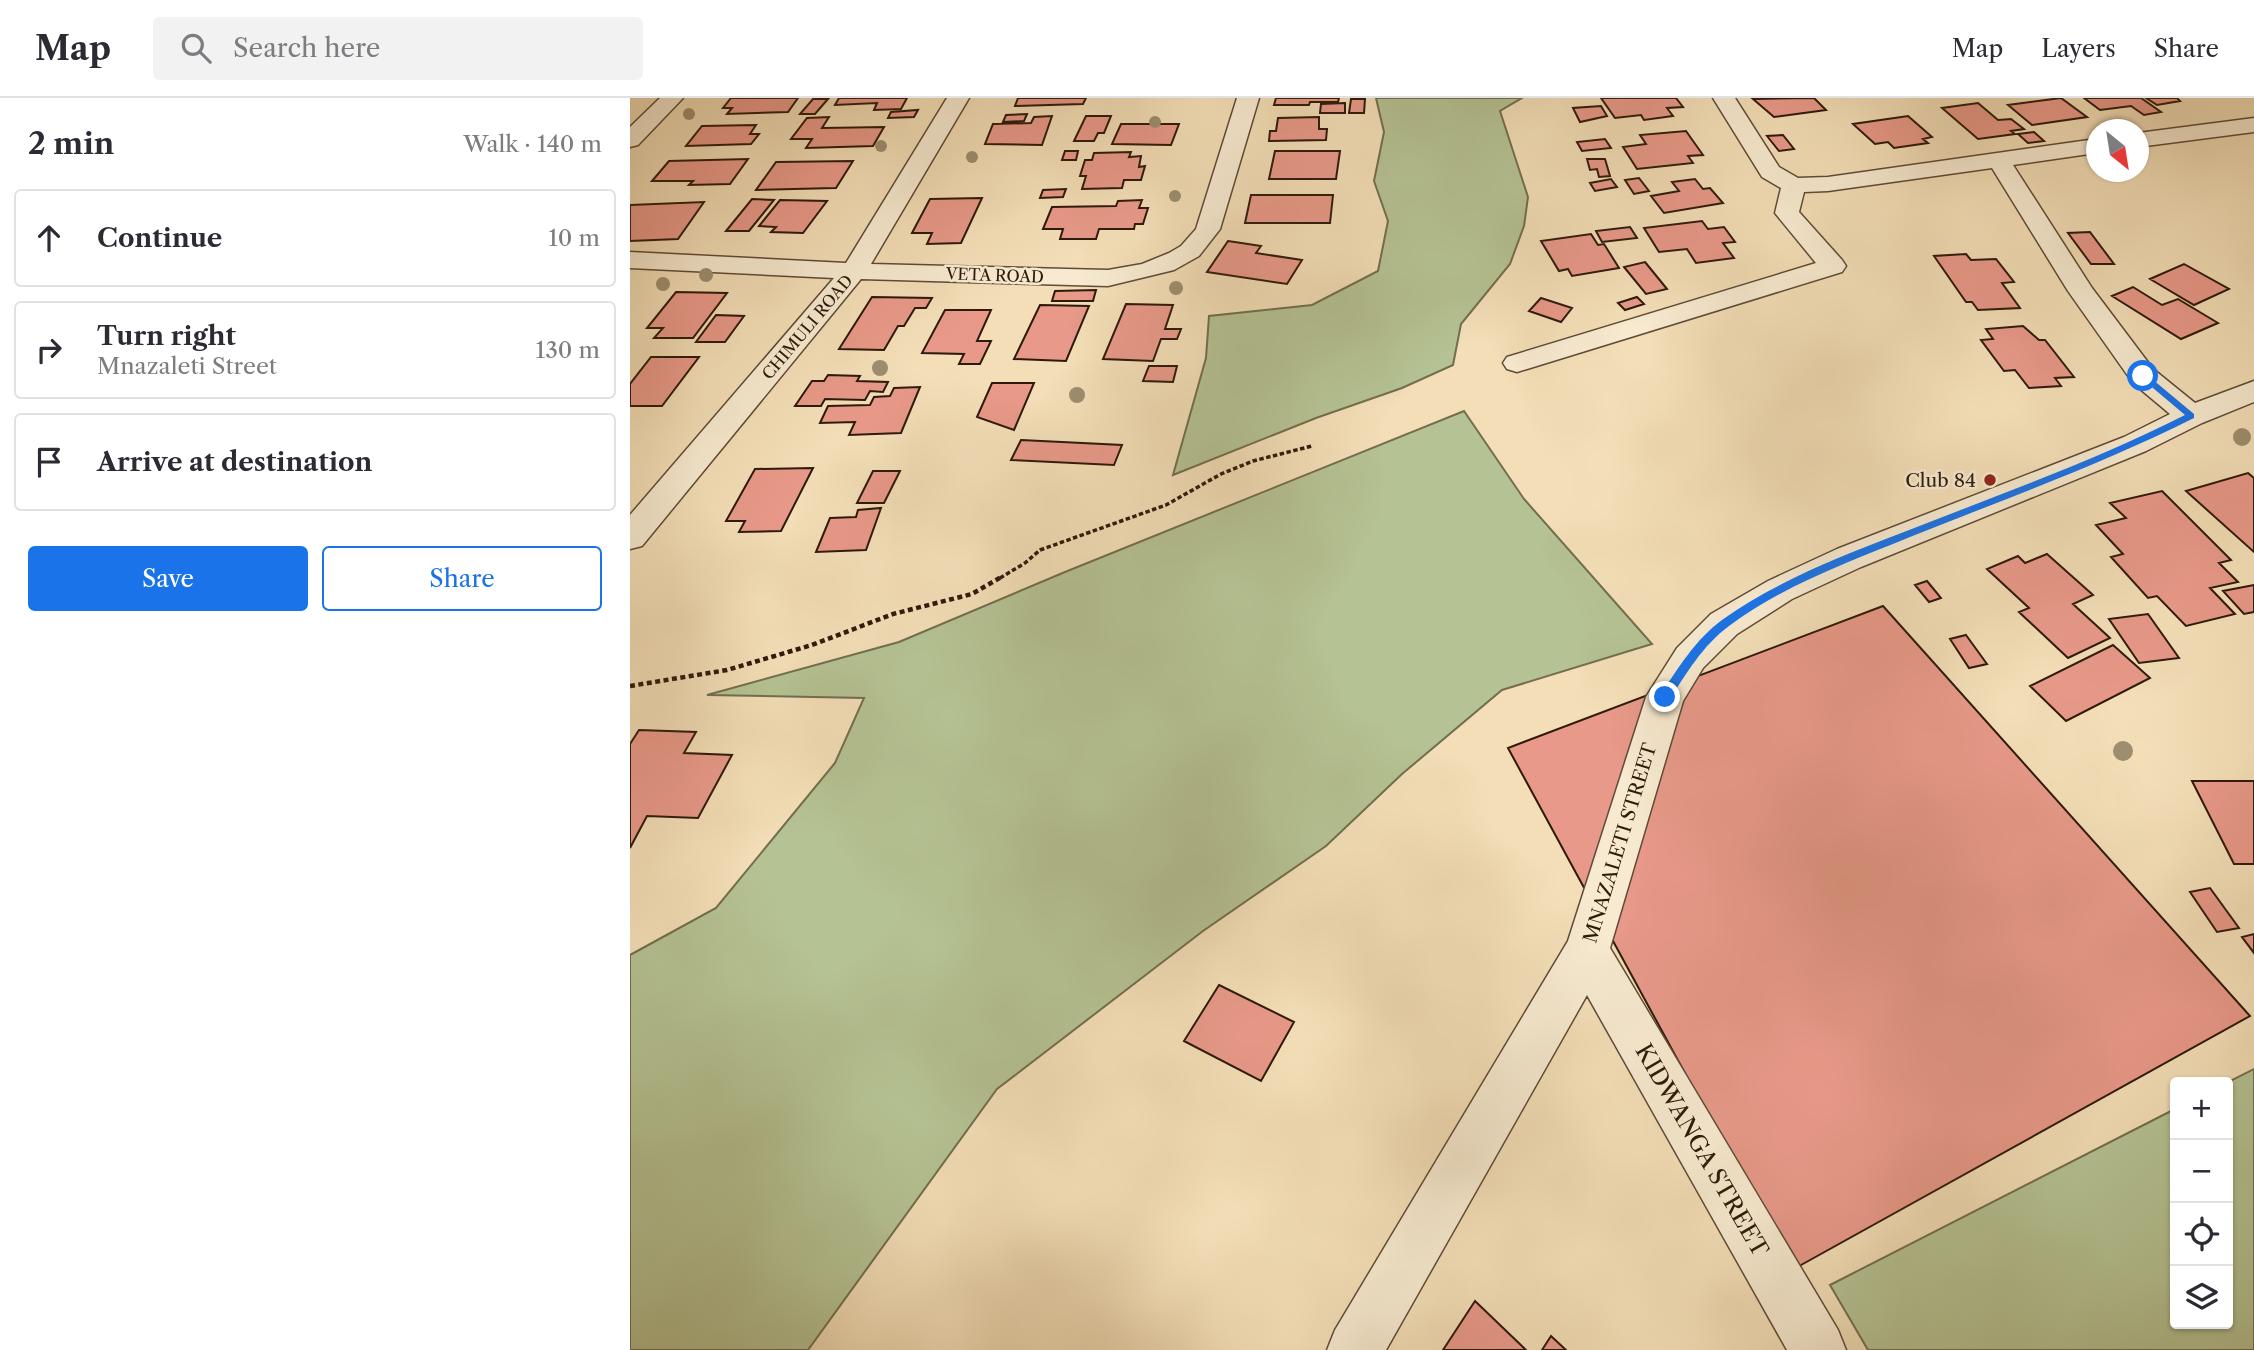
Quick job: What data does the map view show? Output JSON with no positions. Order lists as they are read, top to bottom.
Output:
{
  "streets": {
    "street": [
      "VETA ROAD",
      "CHIMULI ROAD",
      "MNAZALETI STREET",
      "KIDWANGA STREET"
    ]
  },
  "crossings": [
    ["VETA ROAD", "CHIMULI ROAD"],
    ["MNAZALETI STREET", "KIDWANGA STREET"]
  ],
  "places": ["Club 84"],
  "north": "bottom right",
  "page": {
    "header": "Map",
    "search": "Search here",
    "nav": ["Map", "Layers", "Share"],
    "heading": ["2 min", "Walk · 140 m"],
    "list": [
      ["Continue", "10 m"],
      ["Turn right", "Mnazaleti Street", "130 m"],
      "Arrive at destination"
    ],
    "buttons": ["Save", "Share"],
    "map_buttons": ["+", "−"]
  }
}
